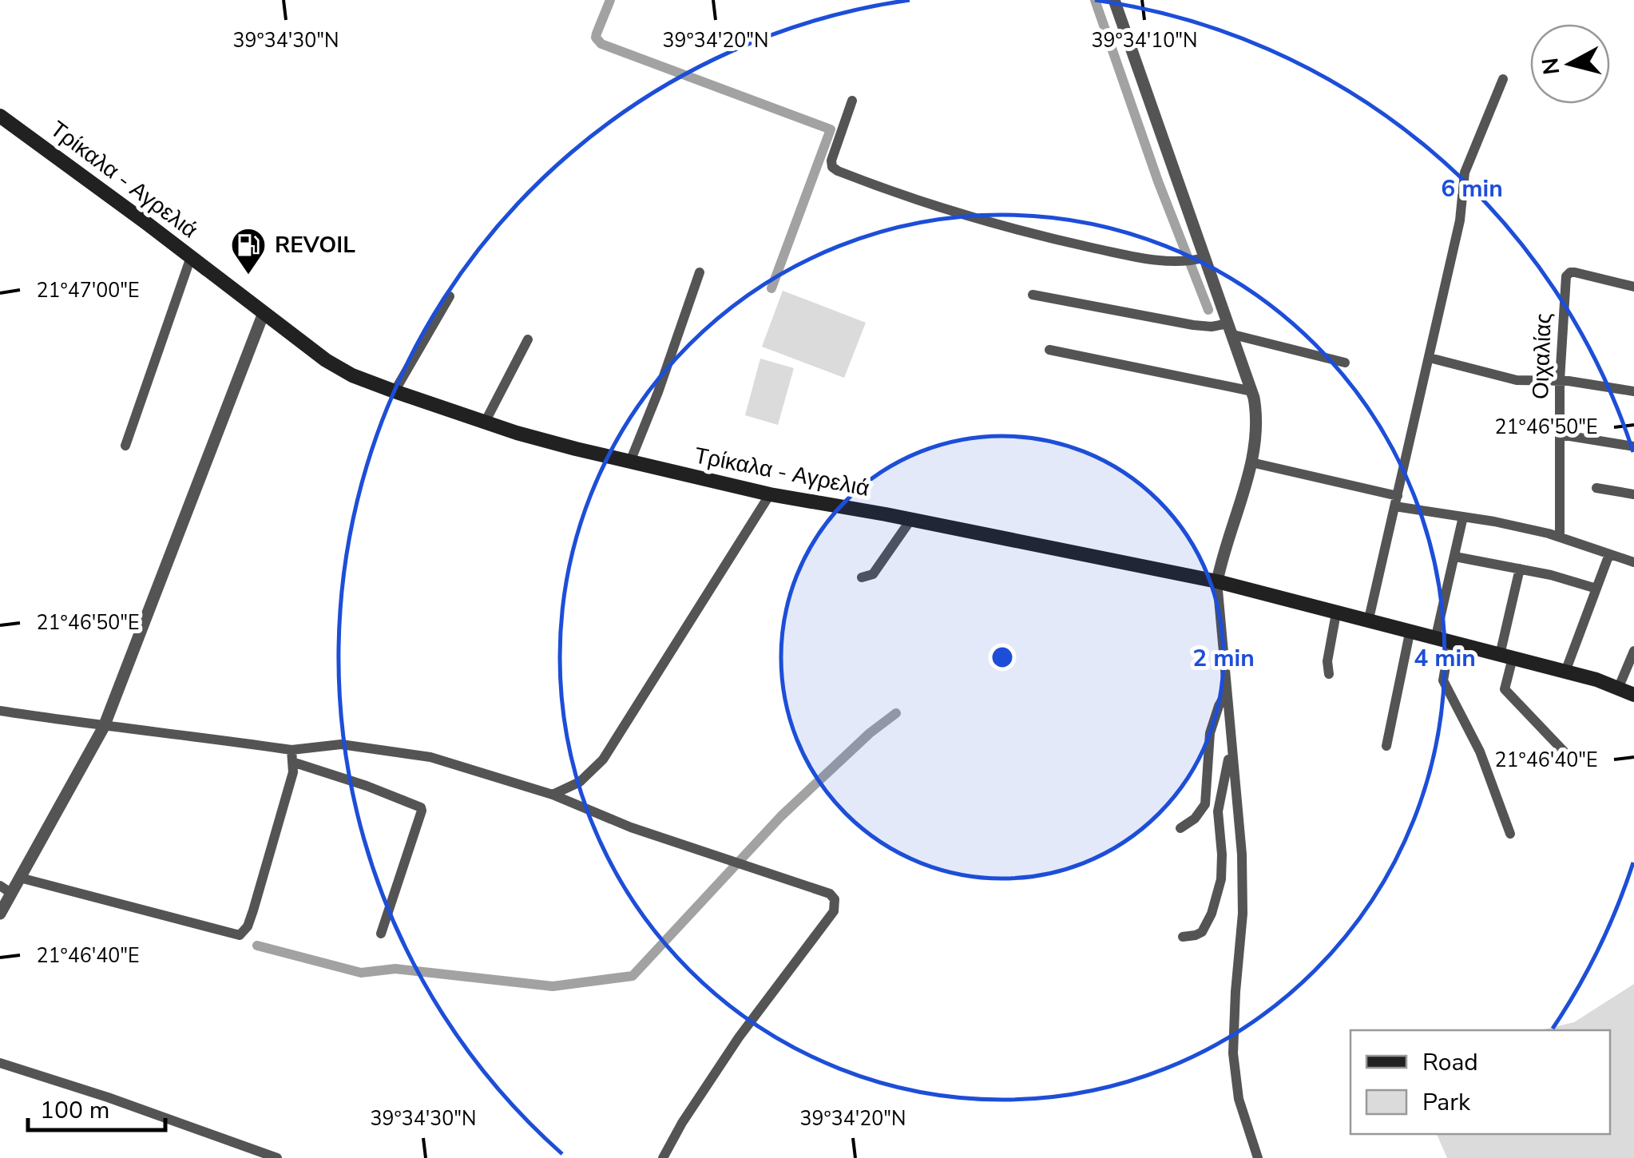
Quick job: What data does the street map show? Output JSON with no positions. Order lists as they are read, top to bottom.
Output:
{
  "streets": {
    "main road": ["Τρίκαλα - Αγρελιά"],
    "street": ["Οιχαλίας"]
  },
  "places": {
    "fuel station": ["REVOIL"]
  },
  "legend": ["Road", "Park"],
  "scale_bar": "100 m",
  "north": "left",
  "coordinates": [
    "39°34'30\"N",
    "39°34'20\"N",
    "39°34'10\"N",
    "21°47'00\"E",
    "21°46'50\"E",
    "21°46'40\"E"
  ],
  "rings": ["6 min", "2 min", "4 min"]
}
